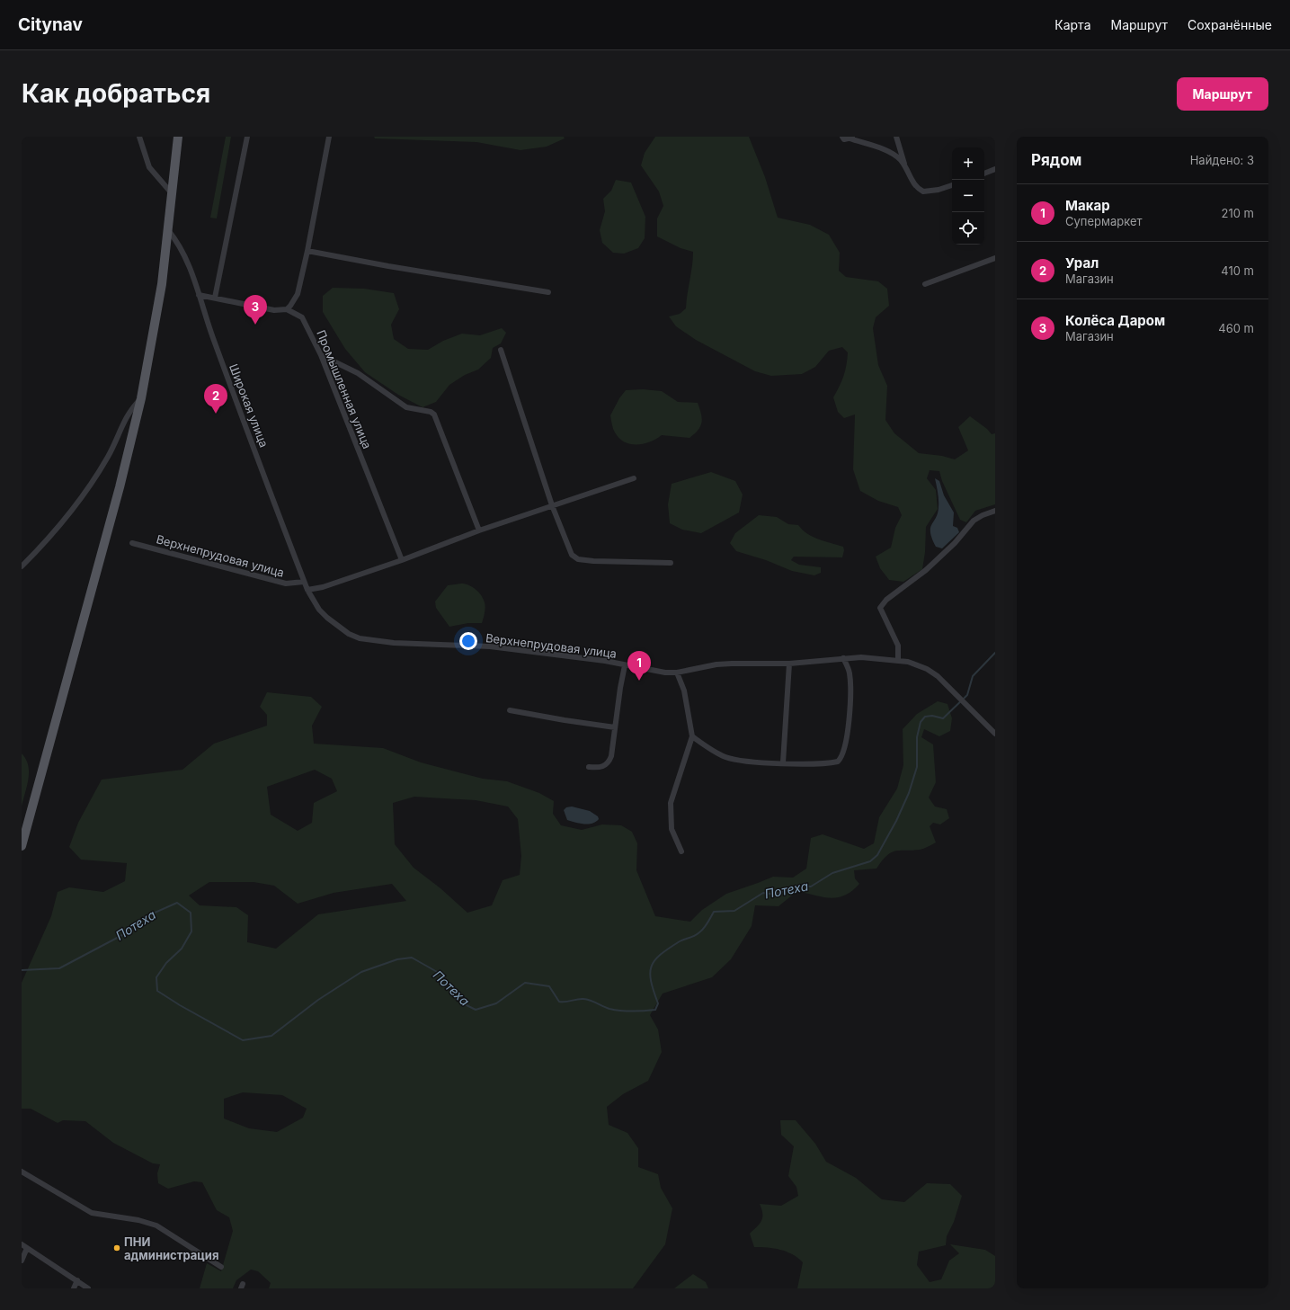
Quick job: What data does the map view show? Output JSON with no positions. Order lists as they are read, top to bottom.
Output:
{
  "streets": {
    "street": ["Промышленная улица", "Широкая улица", "Верхнепрудовая улица"]
  },
  "crossings": [
    ["Широкая улица", "Верхнепрудовая улица"]
  ],
  "water": ["Потеха"],
  "places": ["ПНИ администрация"],
  "page": {
    "header": "Citynav",
    "nav": ["Карта", "Маршрут", "Сохранённые"],
    "buttons": "Маршрут",
    "title": "Как добраться",
    "heading": ["Рядом", "Найдено: 3"],
    "map_buttons": ["+", "−"],
    "list": [
      {
        "mark": "1",
        "name": "Макар",
        "note": "Супермаркет",
        "value": "210 m"
      },
      {
        "mark": "2",
        "name": "Урал",
        "note": "Магазин",
        "value": "410 m"
      },
      {
        "mark": "3",
        "name": "Колёса Даром",
        "note": "Магазин",
        "value": "460 m"
      }
    ],
    "pins": ["3", "2", "1"]
  }
}
